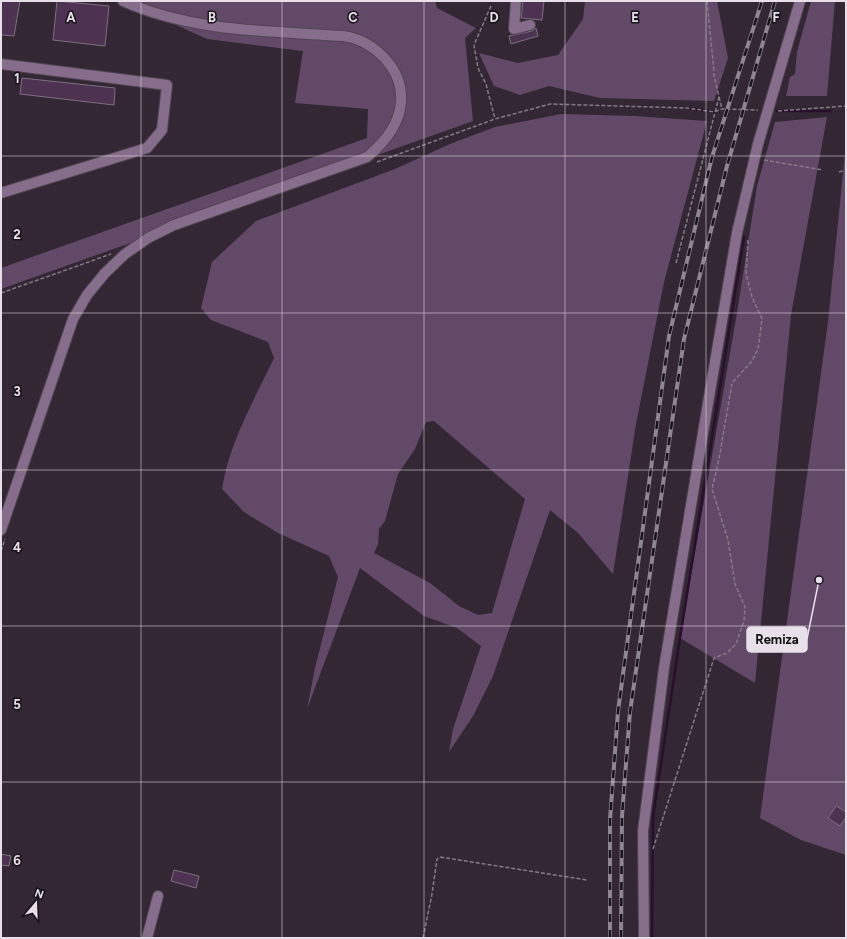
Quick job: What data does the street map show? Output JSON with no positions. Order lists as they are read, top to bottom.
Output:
{
  "places": ["Remiza"],
  "north": "top",
  "grid": {
    "columns": [
      "A",
      "B",
      "C",
      "D",
      "E",
      "F"
    ],
    "rows": [
      "1",
      "2",
      "3",
      "4",
      "5",
      "6"
    ]
  }
}
